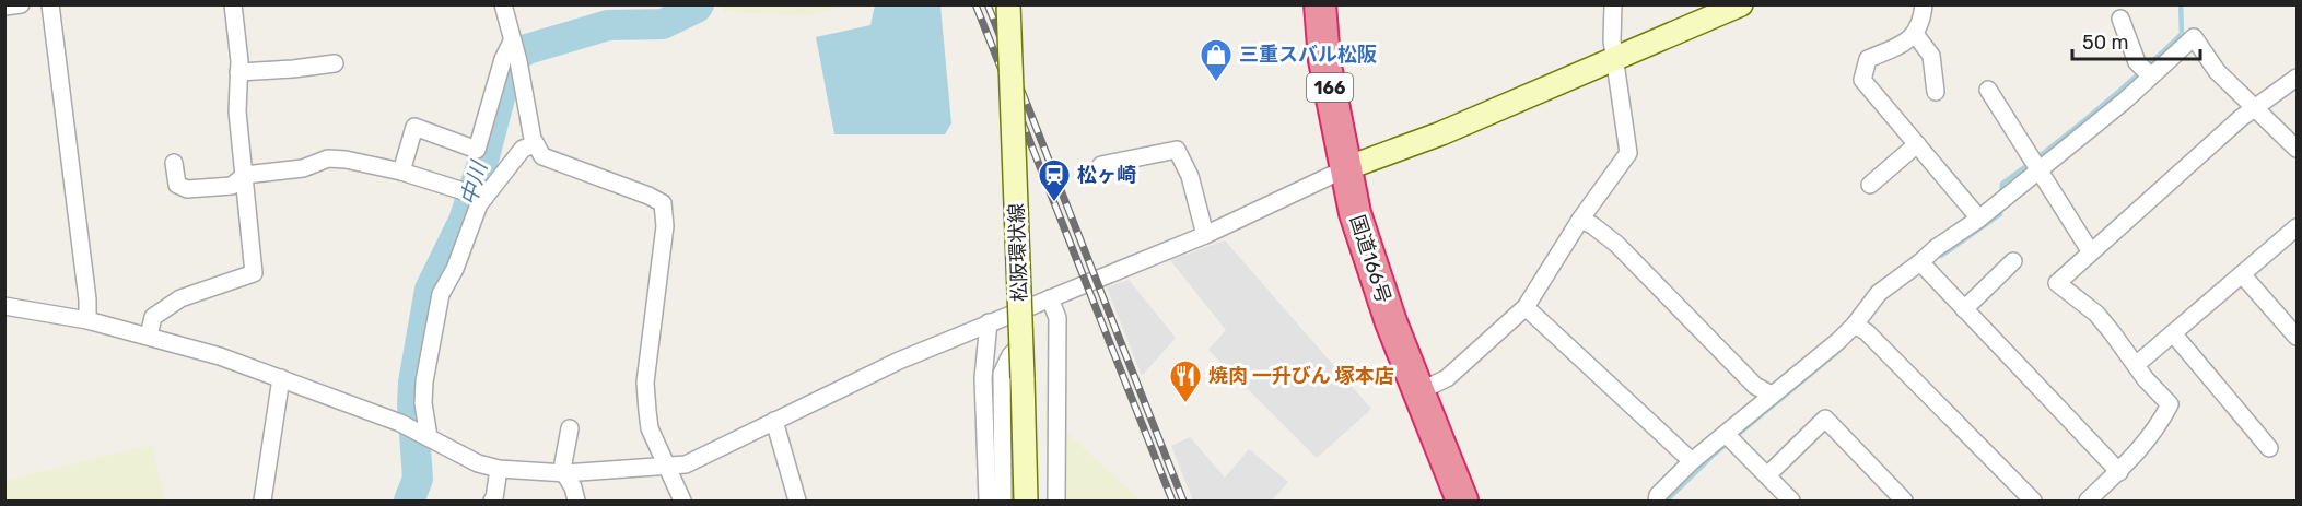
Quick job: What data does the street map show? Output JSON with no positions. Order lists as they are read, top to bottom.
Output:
{
  "streets": {
    "highway": ["166", "国道166号"],
    "main road": ["松阪環状線"]
  },
  "water": ["中川"],
  "places": {
    "shop": ["三重スバル松阪"],
    "station": ["松ヶ崎"],
    "restaurant": ["焼肉 一升びん 塚本店"]
  },
  "scale_bar": "50 m"
}
